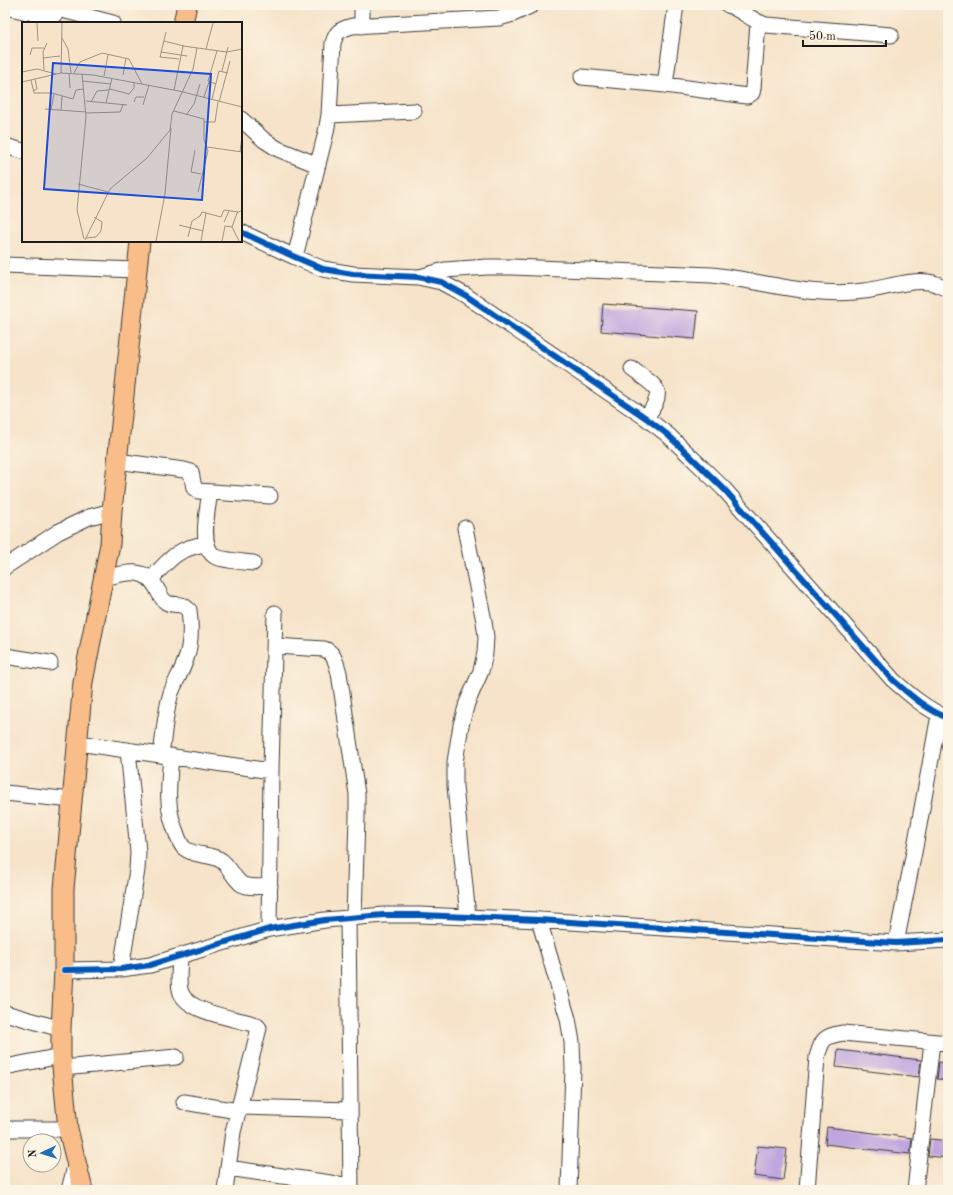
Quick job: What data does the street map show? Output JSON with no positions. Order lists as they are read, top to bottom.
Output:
{
  "scale_bar": "50 m",
  "north": "left"
}
